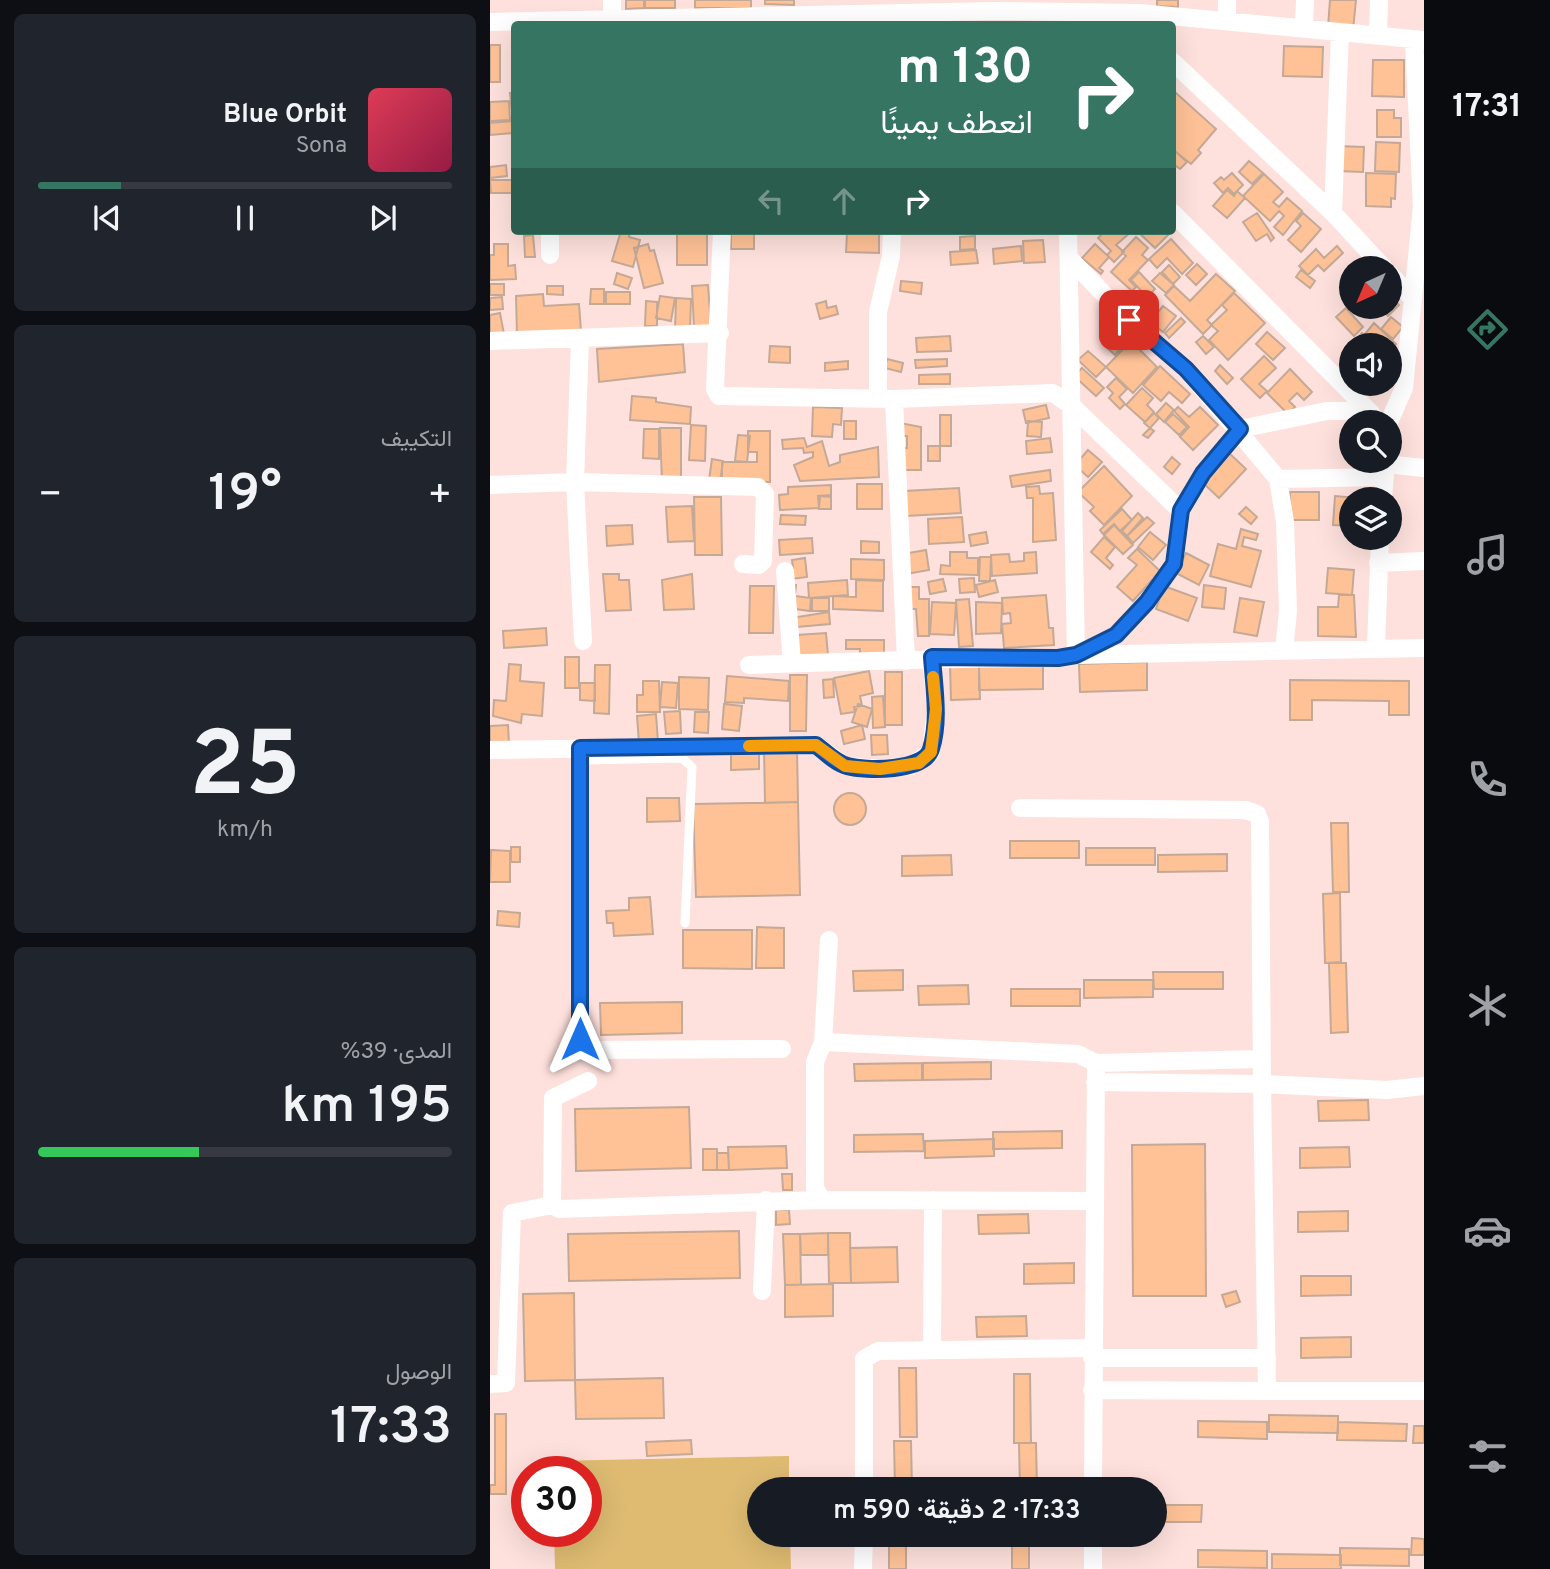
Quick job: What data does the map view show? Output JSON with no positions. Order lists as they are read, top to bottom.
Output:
{
  "north": "bottom left",
  "page": {
    "tabs": "17:31",
    "turn": ["130 m", "انعطف يمينًا"],
    "song": ["Blue Orbit", "Sona"],
    "tile": [
      "التكييف",
      ["25", "km/h"],
      ["المدى · 39%", "195 km"],
      ["الوصول", "17:33"]
    ],
    "heat": ["−", "19°", "+"],
    "limit": "30",
    "trip": "17:33 · 2 دقيقة · 590 m"
  }
}
